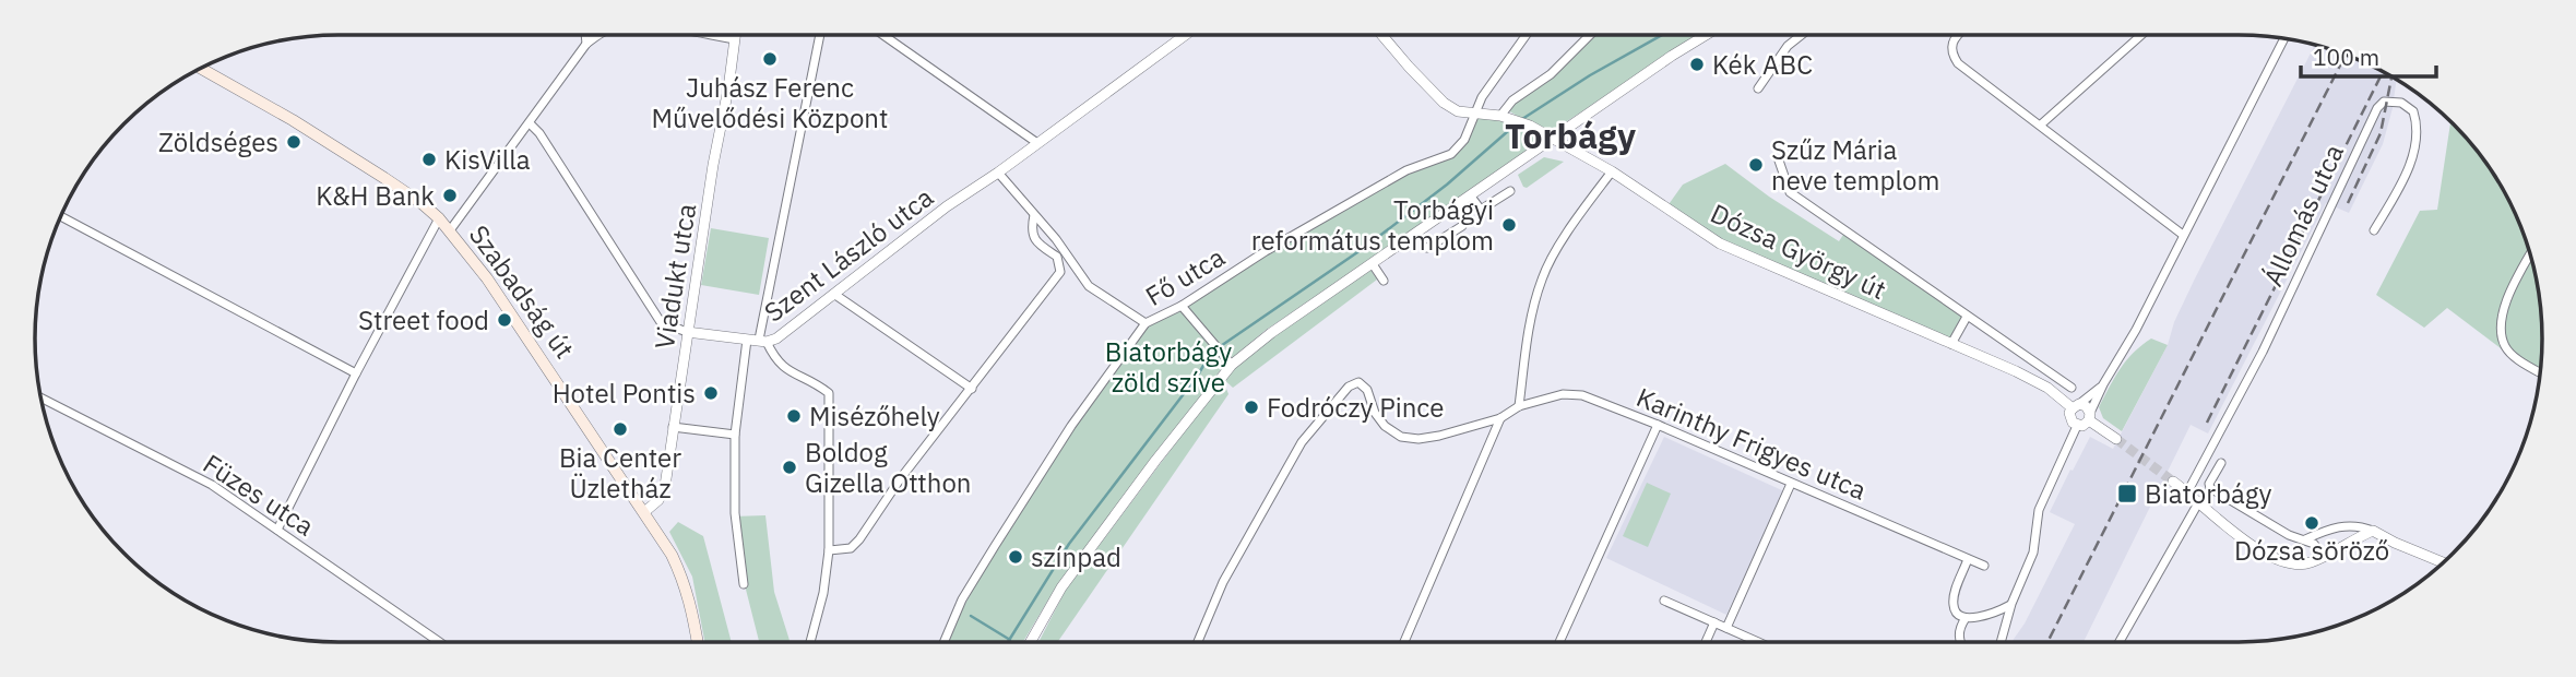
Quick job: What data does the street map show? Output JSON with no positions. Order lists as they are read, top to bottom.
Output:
{
  "streets": {
    "main road": ["Szabadság út"],
    "street": [
      "Állomás utca",
      "Dózsa György út",
      "Szent László utca",
      "Viadukt utca",
      "Fő utca",
      "Karinthy Frigyes utca",
      "Füzes utca"
    ]
  },
  "crossings": [
    ["Dózsa György út", "Fő utca"],
    ["Szent László utca", "Viadukt utca"],
    ["Viadukt utca", "Szabadság út"]
  ],
  "districts": ["Torbágy"],
  "parks": ["Biatorbágy zöld szíve"],
  "places": {
    "other": [
      "Juhász Ferenc Művelődési Központ",
      "Kék ABC",
      "Zöldséges",
      "KisVilla",
      "Szűz Mária neve templom",
      "K&H Bank",
      "Torbágyi református templom",
      "Street food",
      "Hotel Pontis",
      "Fodróczy Pince",
      "Misézőhely",
      "Bia Center Üzletház",
      "Boldog Gizella Otthon",
      "Dózsa söröző",
      "színpad"
    ],
    "transit": ["Biatorbágy"]
  },
  "scale_bar": "100 m"
}
